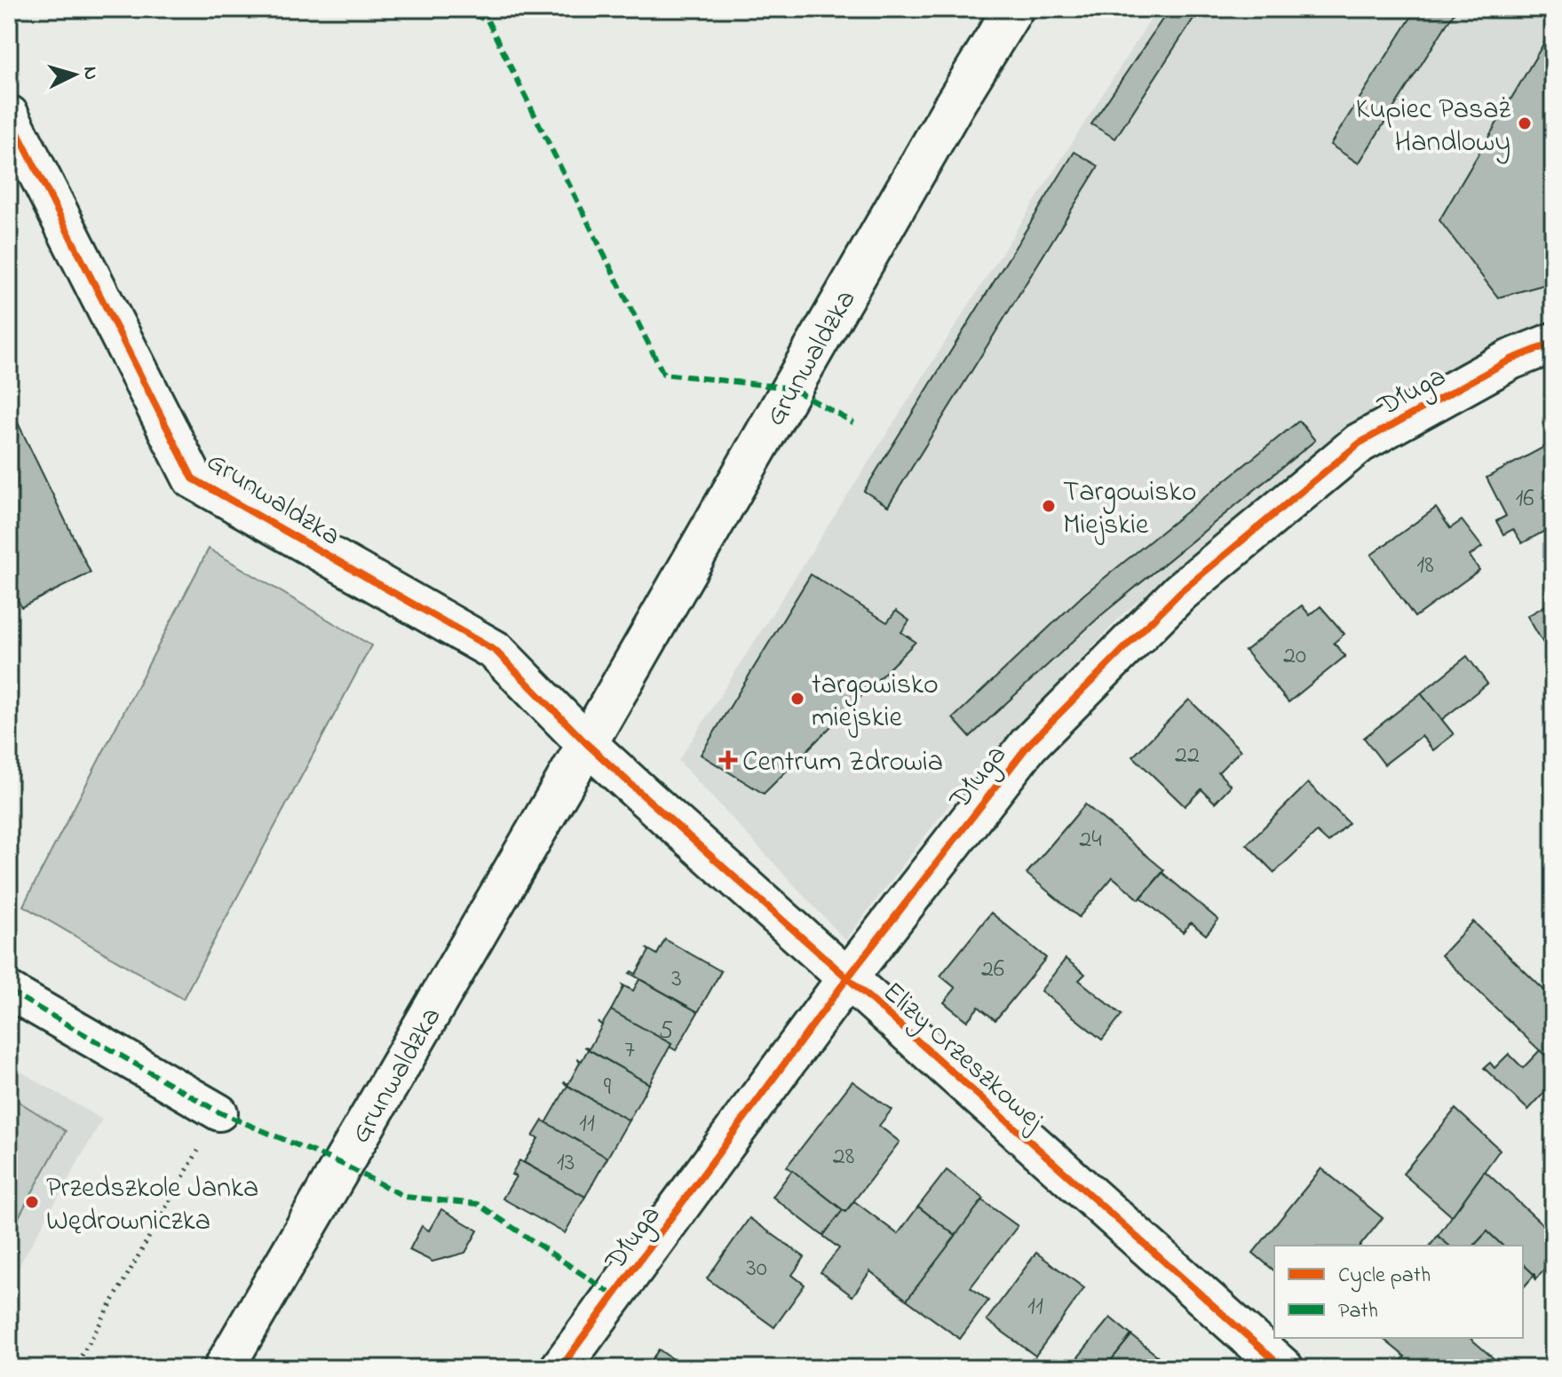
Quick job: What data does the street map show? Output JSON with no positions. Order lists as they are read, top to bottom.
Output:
{
  "streets": {
    "street": ["Grunwaldzka", "Długa", "Elizy Orzeszkowej"]
  },
  "crossings": [
    ["Grunwaldzka", "Elizy Orzeszkowej"],
    ["Długa", "Elizy Orzeszkowej"]
  ],
  "places": {
    "other": [
      "Kupiec Pasaż Handlowy",
      "Targowisko Miejskie",
      "targowisko miejskie",
      "Przedszkole Janka Wędrowniczka"
    ],
    "health": ["Centrum Zdrowia"]
  },
  "house_numbers": [
    "16",
    "18",
    "20",
    "22",
    "24",
    "26",
    "3",
    "5",
    "7",
    "9",
    "11",
    "28",
    "13",
    "30",
    "11"
  ],
  "legend": ["Cycle path", "Path"],
  "north": "right"
}
